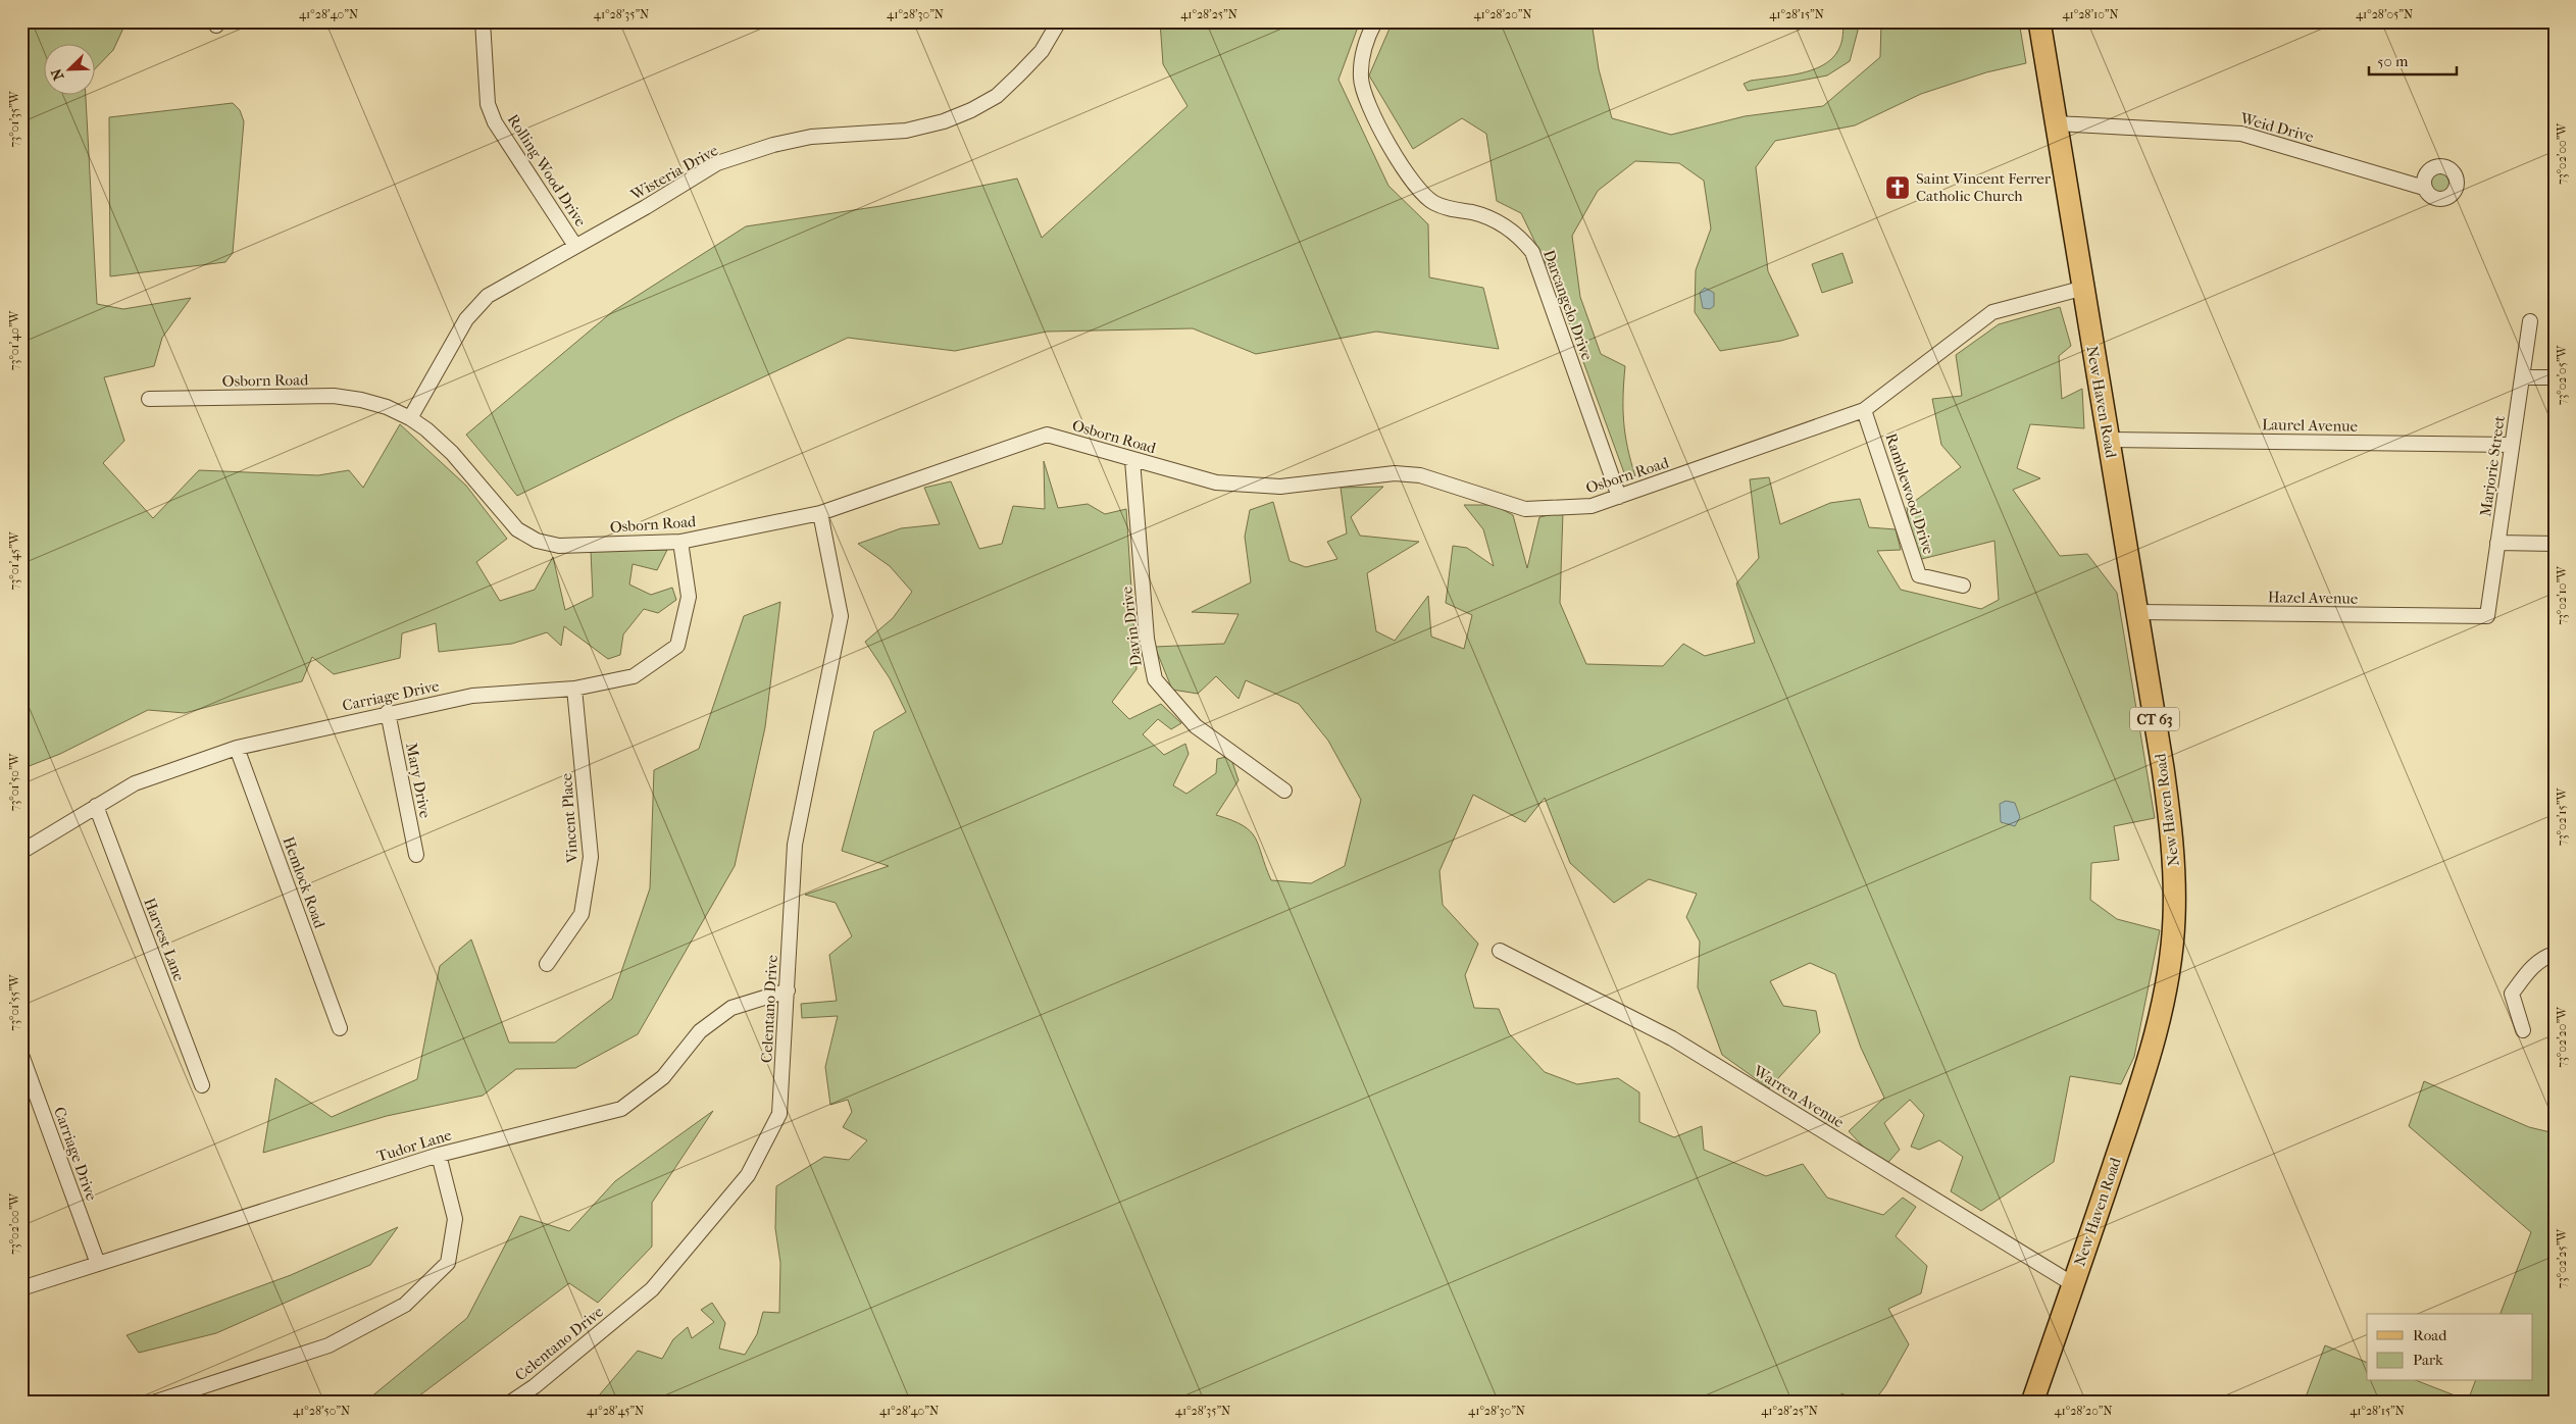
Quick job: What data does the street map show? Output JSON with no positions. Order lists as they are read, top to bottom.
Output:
{
  "streets": {
    "main road": ["New Haven Road", "CT 63"],
    "street": [
      "Weid Drive",
      "Rolling Wood Drive",
      "Wisteria Drive",
      "Darcangelo Drive",
      "Osborn Road",
      "Laurel Avenue",
      "Marjorie Street",
      "Ramblewood Drive",
      "Hazel Avenue",
      "Davin Drive",
      "Carriage Drive",
      "Mary Drive",
      "Vincent Place",
      "Hemlock Road",
      "Harvest Lane",
      "Celentano Drive",
      "Warren Avenue",
      "Tudor Lane"
    ]
  },
  "crossings": [
    ["Weid Drive", "New Haven Road"],
    ["Rolling Wood Drive", "Wisteria Drive"],
    ["Wisteria Drive", "Osborn Road"],
    ["Darcangelo Drive", "Osborn Road"],
    ["Osborn Road", "New Haven Road"],
    ["Osborn Road", "Ramblewood Drive"],
    ["Osborn Road", "Davin Drive"],
    ["Osborn Road", "Carriage Drive"],
    ["Osborn Road", "Celentano Drive"],
    ["New Haven Road", "Laurel Avenue"],
    ["New Haven Road", "Hazel Avenue"],
    ["New Haven Road", "Warren Avenue"],
    ["Laurel Avenue", "Marjorie Street"],
    ["Marjorie Street", "Hazel Avenue"],
    ["Carriage Drive", "Mary Drive"],
    ["Carriage Drive", "Vincent Place"],
    ["Carriage Drive", "Hemlock Road"],
    ["Carriage Drive", "Harvest Lane"],
    ["Carriage Drive", "Tudor Lane"],
    ["Celentano Drive", "Tudor Lane"]
  ],
  "places": {
    "church": ["Saint Vincent Ferrer Catholic Church"]
  },
  "legend": ["Road", "Park"],
  "scale_bar": "50 m",
  "north": "bottom left",
  "coordinates": [
    "41°28'40\"N",
    "41°28'35\"N",
    "41°28'30\"N",
    "41°28'25\"N",
    "41°28'20\"N",
    "41°28'15\"N",
    "41°28'10\"N",
    "41°28'05\"N",
    "73°01'35\"W",
    "73°02'00\"W",
    "73°01'40\"W",
    "73°02'05\"W",
    "73°01'45\"W",
    "73°02'10\"W",
    "73°01'50\"W",
    "73°02'15\"W",
    "73°01'55\"W",
    "73°02'20\"W",
    "73°02'25\"W",
    "41°28'50\"N",
    "41°28'45\"N"
  ]
}
